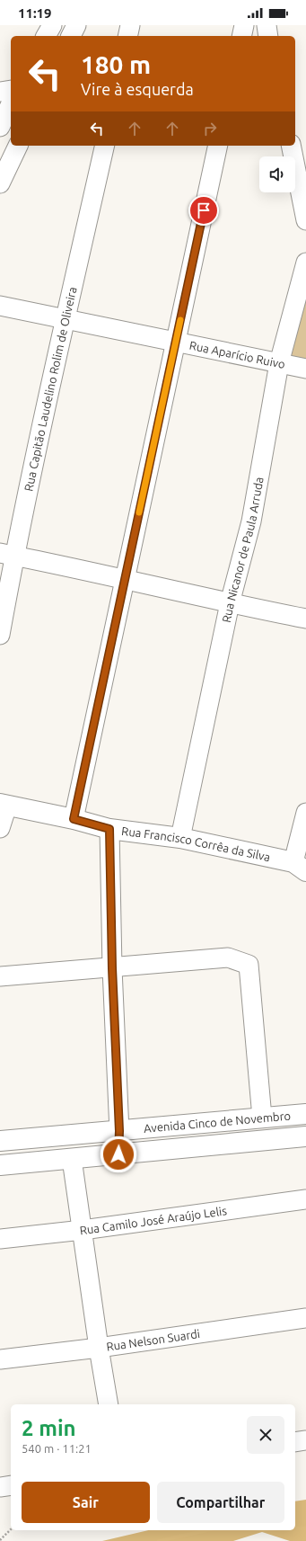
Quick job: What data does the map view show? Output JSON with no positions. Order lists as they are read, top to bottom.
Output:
{
  "streets": {
    "main road": ["Rua Francisco Corrêa da Silva", "Avenida Cinco de Novembro"],
    "street": [
      "Rua Aparício Ruivo",
      "Rua Capitão Laudelino Rolim de Oliveira",
      "Rua Nicanor de Paula Arruda",
      "Rua Camilo José Araújo Lelis",
      "Rua Nelson Suardi"
    ]
  },
  "crossings": [
    ["Rua Aparício Ruivo", "Rua Capitão Laudelino Rolim de Oliveira"],
    ["Rua Aparício Ruivo", "Rua Nicanor de Paula Arruda"],
    ["Rua Nicanor de Paula Arruda", "Rua Francisco Corrêa da Silva"]
  ],
  "page": {
    "status": "11:19",
    "turn": ["180 m", "Vire à esquerda"],
    "heading": ["2 min", "540 m · 11:21"],
    "buttons": ["Sair", "Compartilhar"]
  }
}
